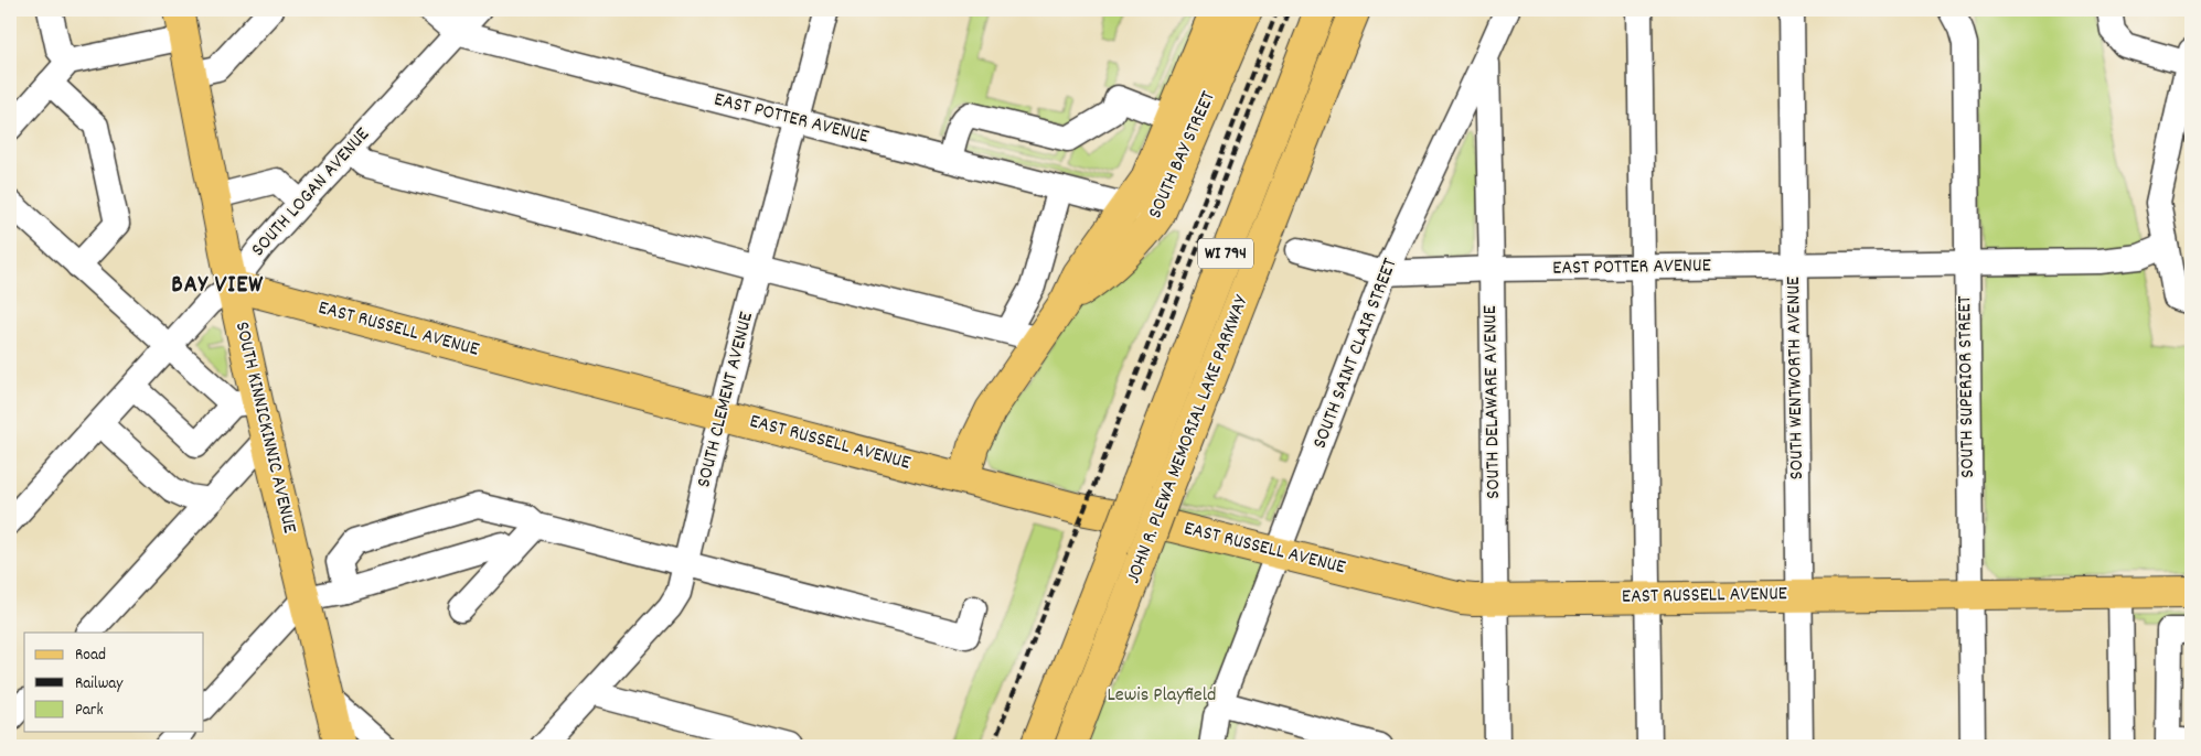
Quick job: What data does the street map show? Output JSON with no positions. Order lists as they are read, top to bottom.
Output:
{
  "streets": {
    "main road": [
      "SOUTH BAY STREET",
      "WI 794",
      "EAST RUSSELL AVENUE",
      "SOUTH KINNICKINNIC AVENUE",
      "JOHN R. PLEWA MEMORIAL LAKE PARKWAY"
    ],
    "street": [
      "EAST POTTER AVENUE",
      "SOUTH LOGAN AVENUE",
      "SOUTH SAINT CLAIR STREET",
      "SOUTH WENTWORTH AVENUE",
      "SOUTH SUPERIOR STREET",
      "SOUTH CLEMENT AVENUE",
      "SOUTH DELAWARE AVENUE"
    ]
  },
  "crossings": [
    ["EAST POTTER AVENUE", "SOUTH BAY STREET"],
    ["EAST POTTER AVENUE", "SOUTH LOGAN AVENUE"],
    ["EAST POTTER AVENUE", "SOUTH SAINT CLAIR STREET"],
    ["EAST POTTER AVENUE", "SOUTH WENTWORTH AVENUE"],
    ["EAST POTTER AVENUE", "SOUTH SUPERIOR STREET"],
    ["EAST POTTER AVENUE", "SOUTH CLEMENT AVENUE"],
    ["EAST POTTER AVENUE", "SOUTH DELAWARE AVENUE"],
    ["SOUTH BAY STREET", "EAST RUSSELL AVENUE"],
    ["SOUTH LOGAN AVENUE", "EAST RUSSELL AVENUE"],
    ["SOUTH LOGAN AVENUE", "SOUTH KINNICKINNIC AVENUE"],
    ["EAST RUSSELL AVENUE", "SOUTH SAINT CLAIR STREET"],
    ["EAST RUSSELL AVENUE", "SOUTH WENTWORTH AVENUE"],
    ["EAST RUSSELL AVENUE", "SOUTH SUPERIOR STREET"],
    ["EAST RUSSELL AVENUE", "SOUTH CLEMENT AVENUE"],
    ["EAST RUSSELL AVENUE", "SOUTH DELAWARE AVENUE"],
    ["EAST RUSSELL AVENUE", "SOUTH KINNICKINNIC AVENUE"],
    ["SOUTH SAINT CLAIR STREET", "SOUTH DELAWARE AVENUE"]
  ],
  "districts": ["BAY VIEW"],
  "parks": ["Lewis Playfield"],
  "legend": ["Road", "Railway", "Park"]
}
